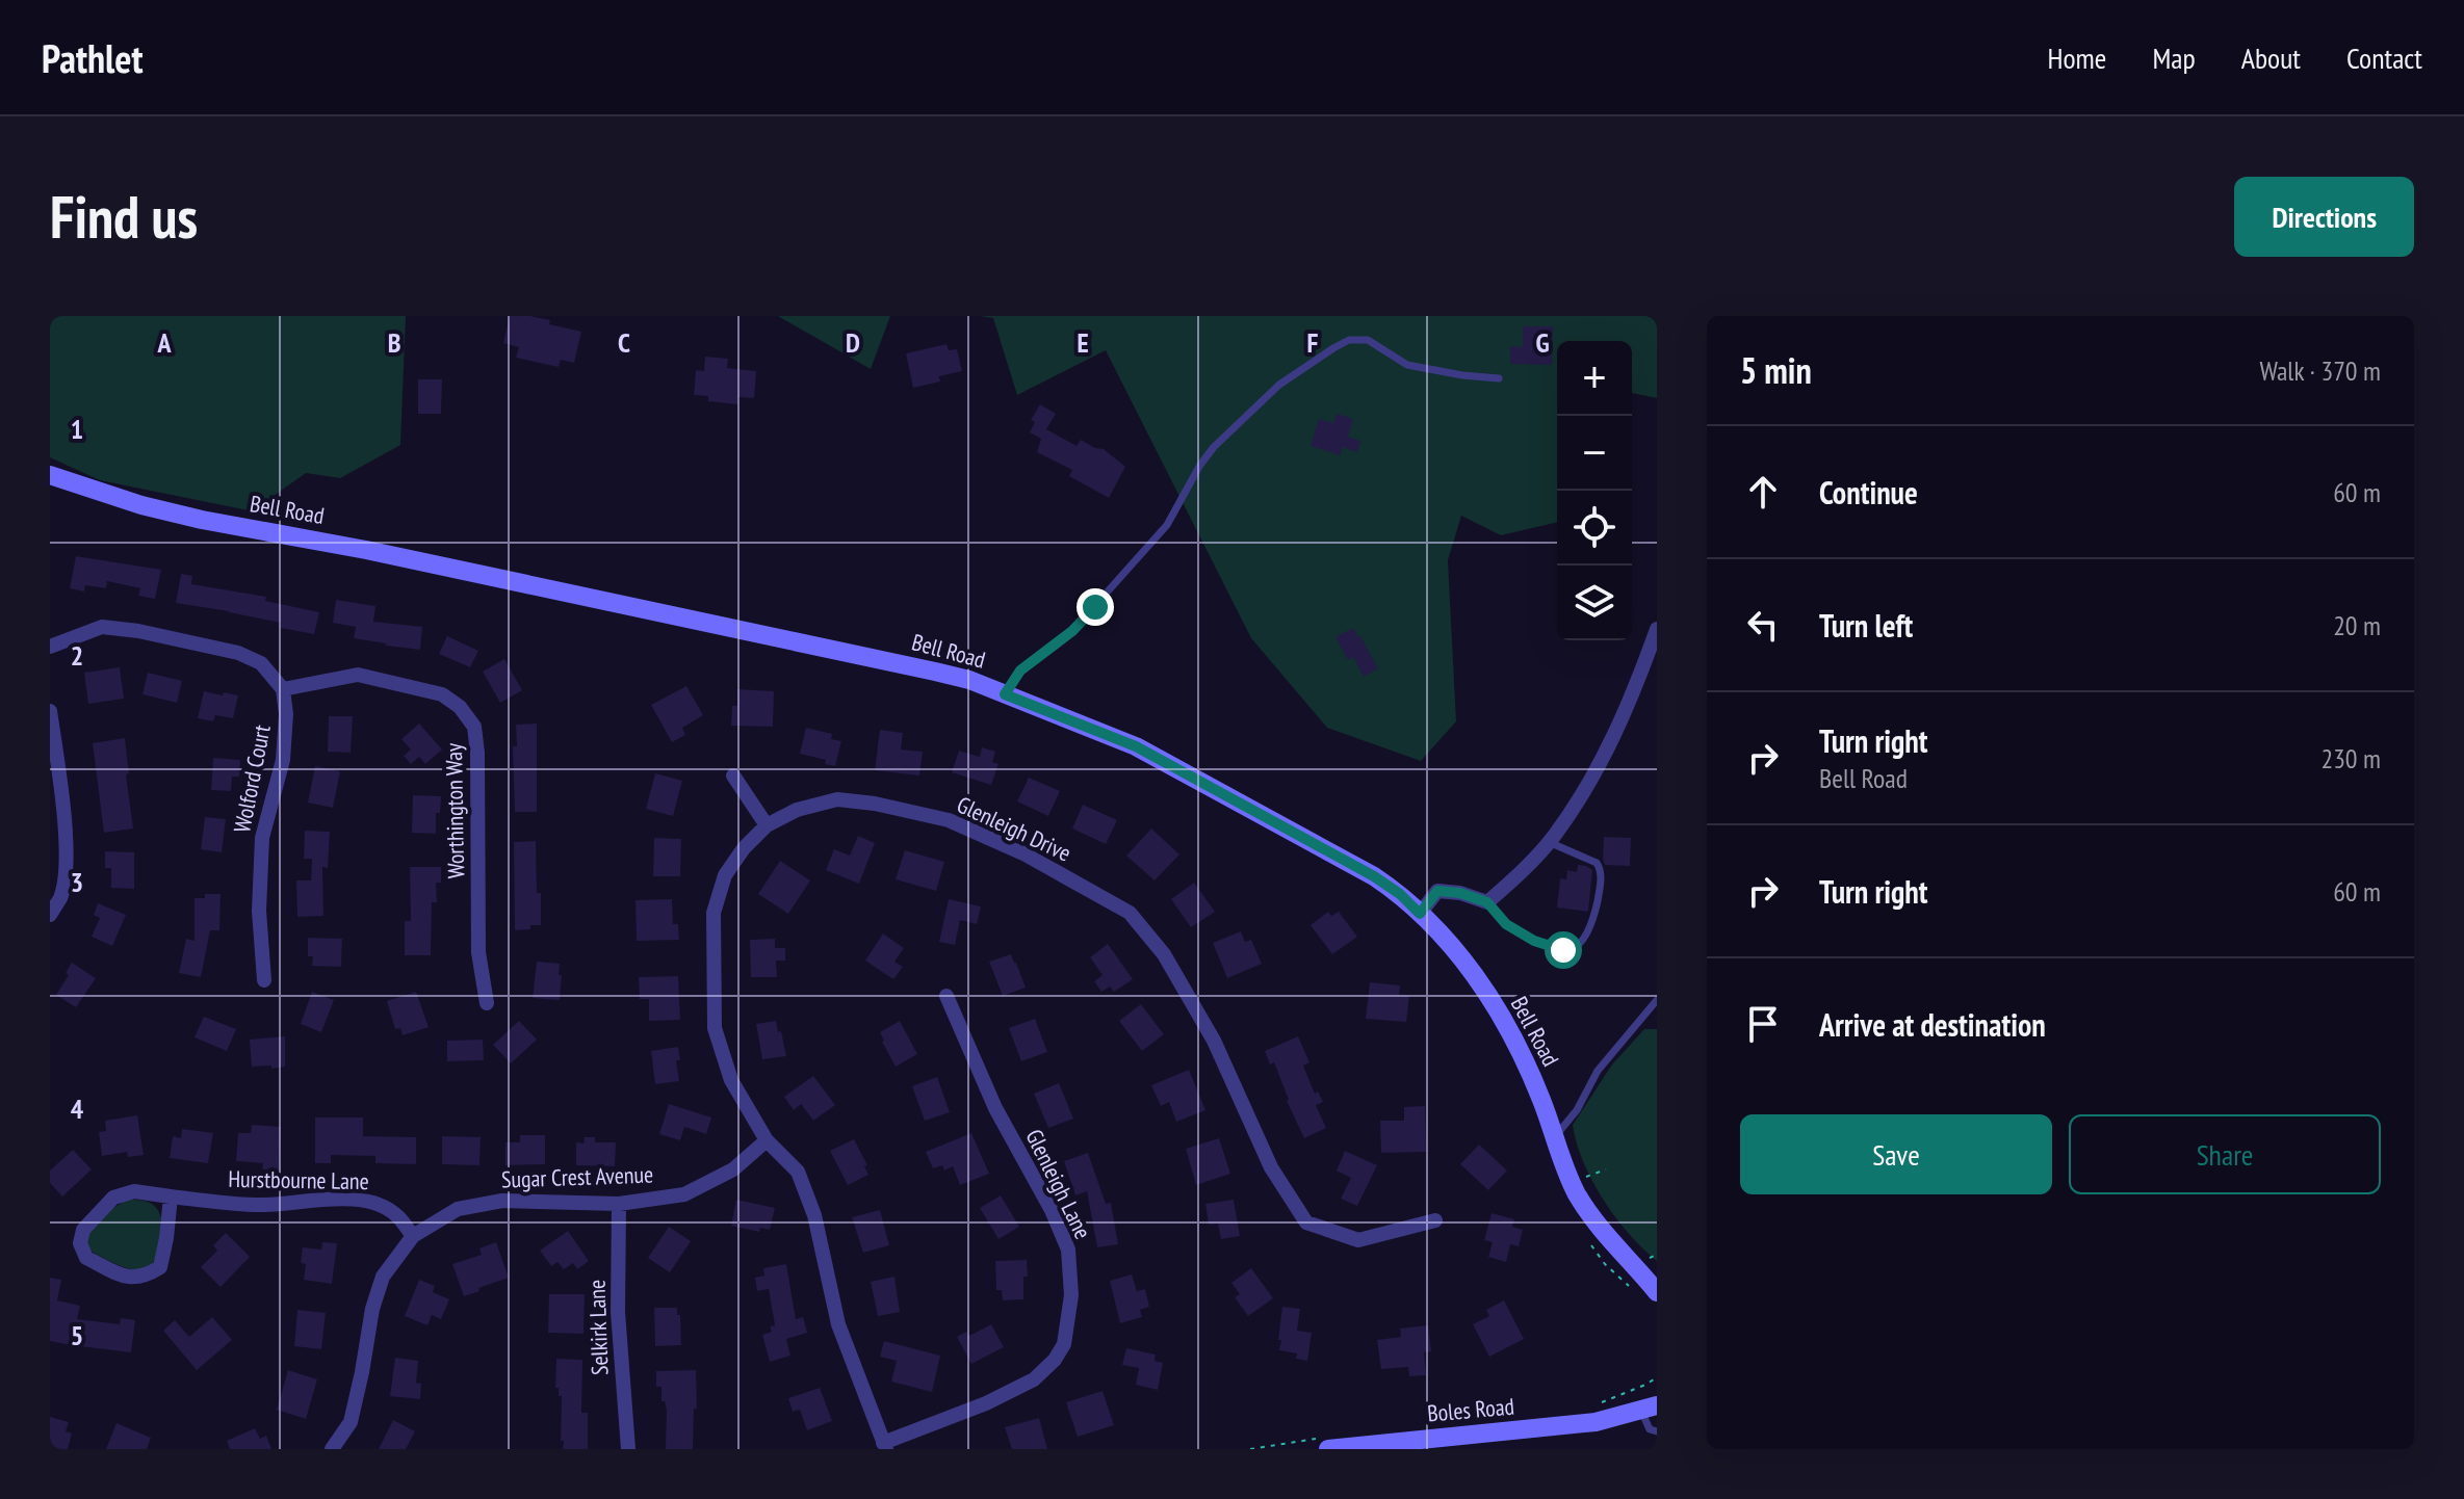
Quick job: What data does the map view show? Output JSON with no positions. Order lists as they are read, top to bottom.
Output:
{
  "streets": {
    "street": [
      "Bell Road",
      "Wolford Court",
      "Worthington Way",
      "Glenleigh Drive",
      "Sugar Crest Avenue",
      "Hurstbourne Lane",
      "Glenleigh Lane",
      "Selkirk Lane",
      "Boles Road"
    ]
  },
  "crossings": [
    ["Wolford Court", "Worthington Way"],
    ["Glenleigh Drive", "Sugar Crest Avenue"],
    ["Glenleigh Drive", "Glenleigh Lane"],
    ["Sugar Crest Avenue", "Hurstbourne Lane"],
    ["Sugar Crest Avenue", "Selkirk Lane"]
  ],
  "page": {
    "header": "Pathlet",
    "nav": [
      "Home",
      "Map",
      "About",
      "Contact"
    ],
    "buttons": [
      "Directions",
      ["Save", "Share"]
    ],
    "title": "Find us",
    "heading": ["5 min", "Walk · 370 m"],
    "map_buttons": ["+", "−"],
    "list": [
      ["Continue", "60 m"],
      ["Turn left", "20 m"],
      ["Turn right", "Bell Road", "230 m"],
      ["Turn right", "60 m"],
      "Arrive at destination"
    ]
  },
  "grid": {
    "columns": [
      "A",
      "B",
      "C",
      "D",
      "E",
      "F",
      "G"
    ],
    "rows": [
      "1",
      "2",
      "3",
      "4",
      "5"
    ]
  }
}
